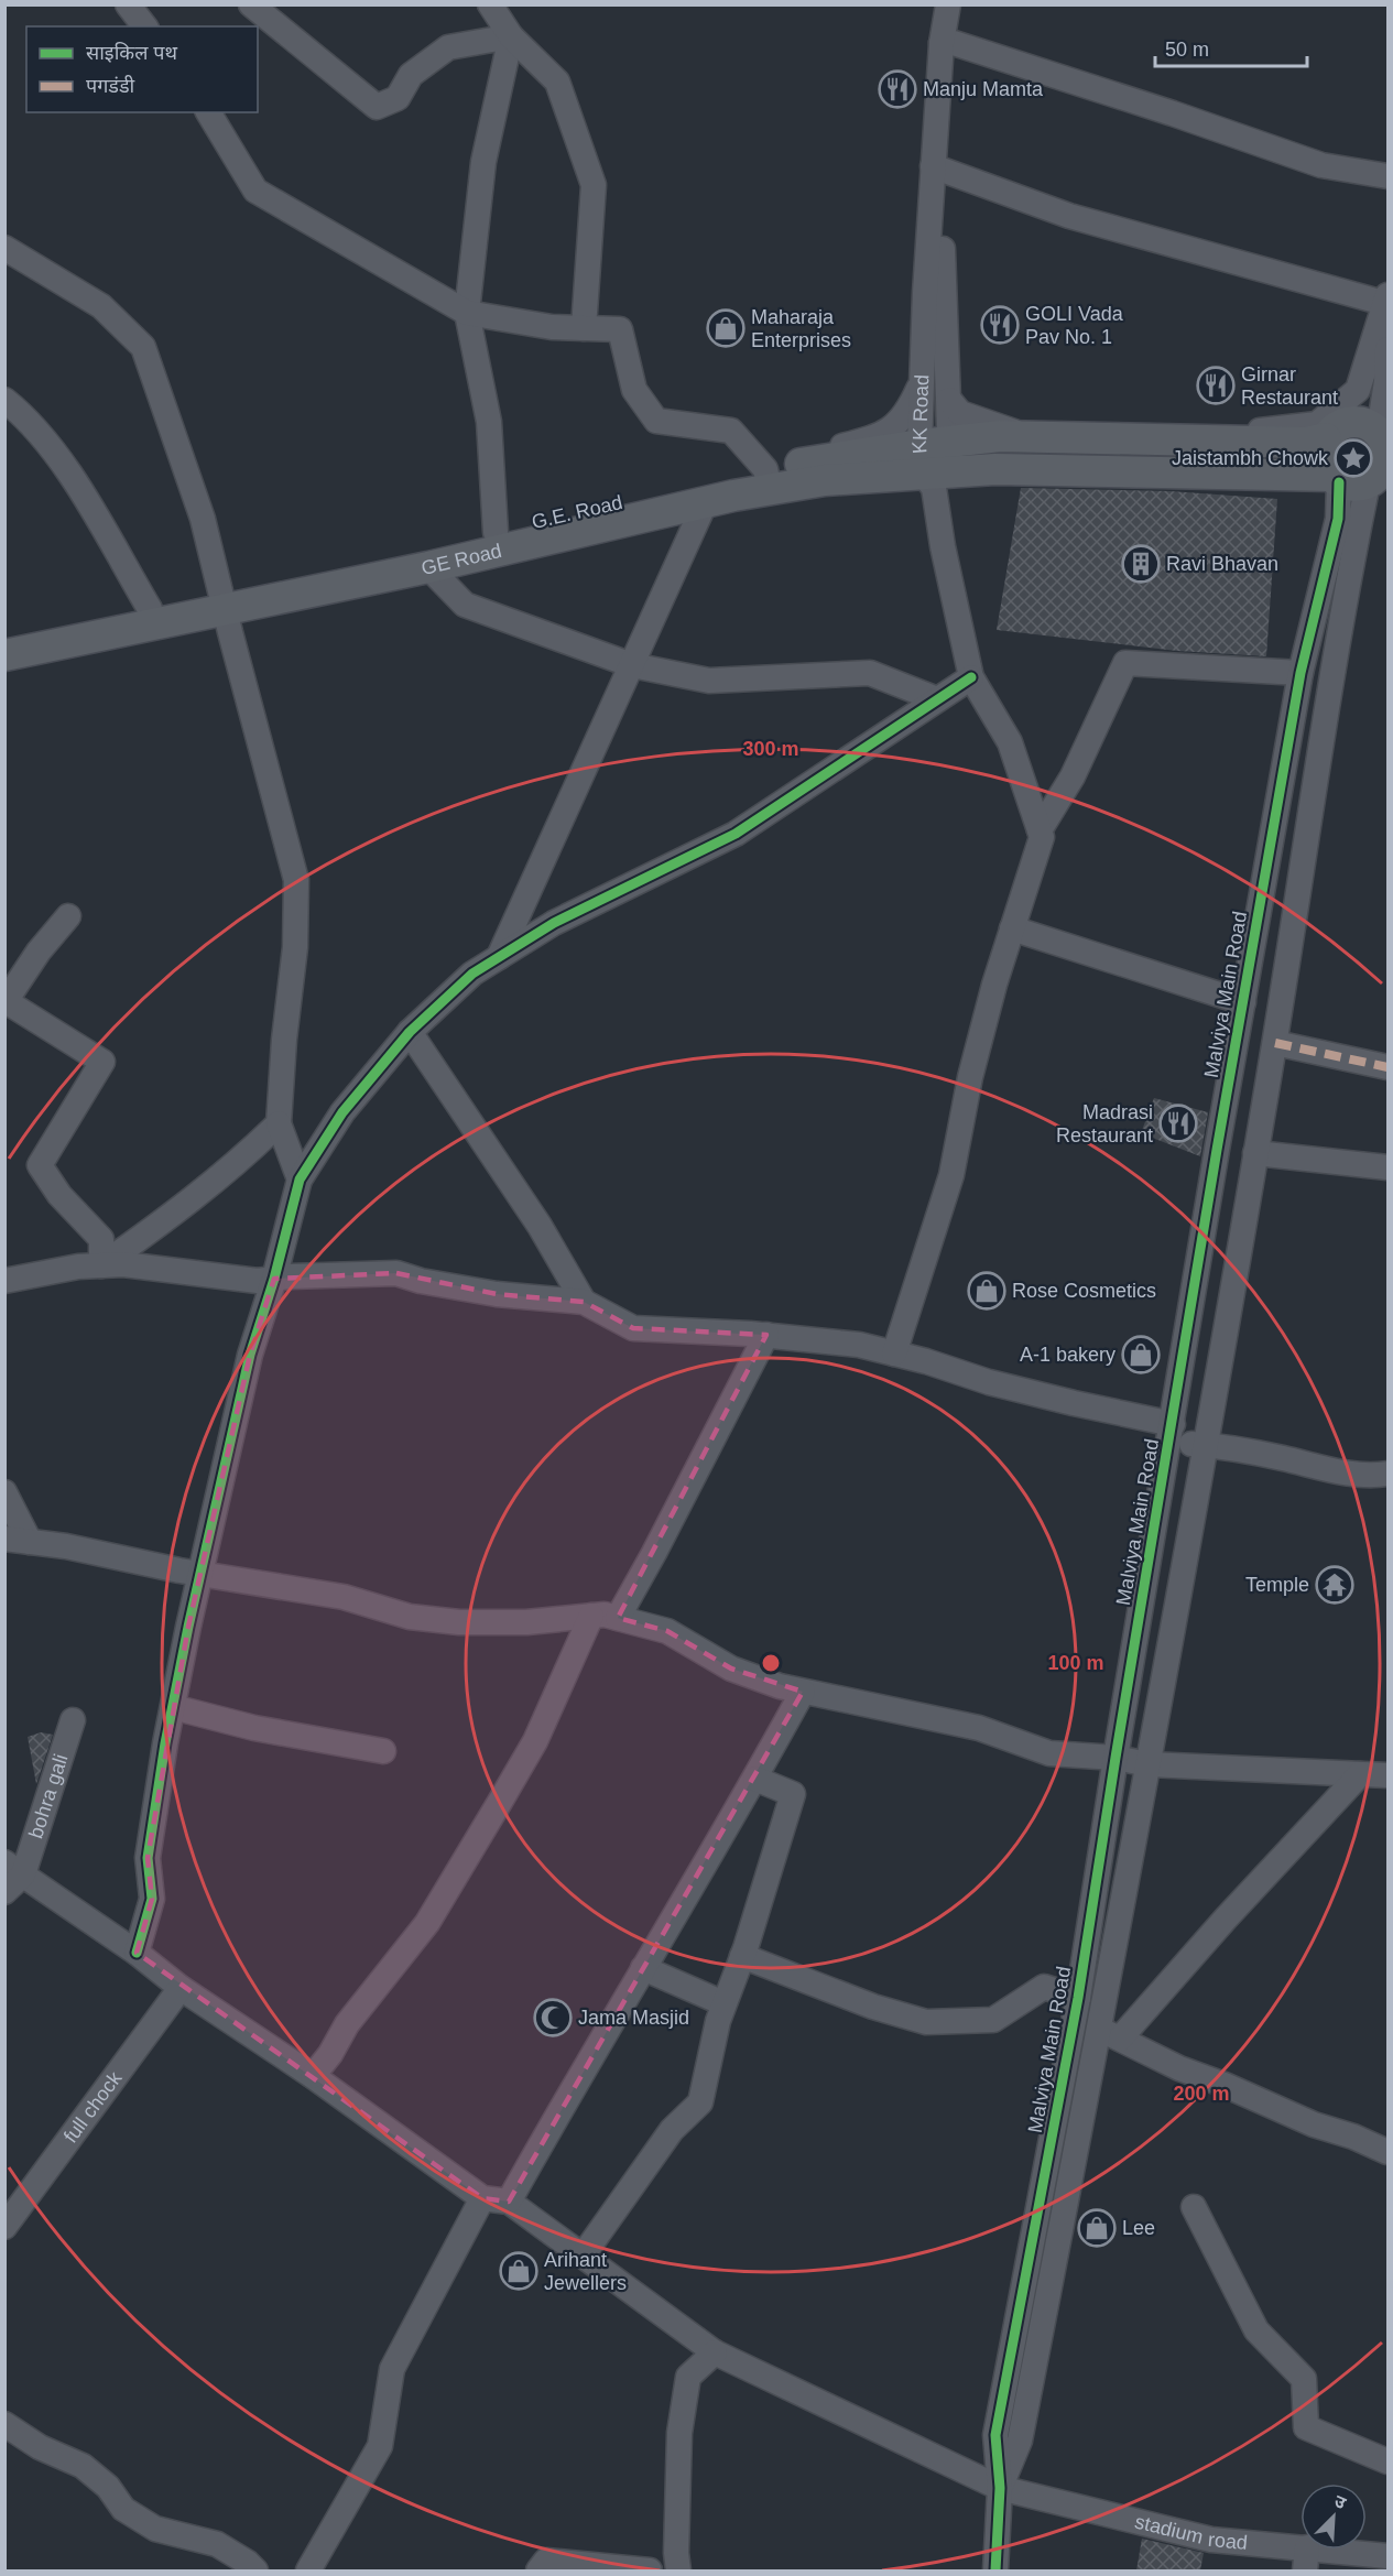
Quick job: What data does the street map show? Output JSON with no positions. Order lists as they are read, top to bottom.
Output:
{
  "streets": {
    "main road": ["G.E. Road", "GE Road"],
    "street": [
      "KK Road",
      "Malviya Main Road",
      "bohra gali",
      "full chock",
      "stadium road"
    ]
  },
  "crossings": [
    ["KK Road", "G.E. Road"],
    ["KK Road", "GE Road"],
    ["G.E. Road", "GE Road"],
    ["Malviya Main Road", "stadium road"]
  ],
  "places": {
    "restaurant": [
      "Manju Mamta",
      "GOLI Vada Pav No. 1",
      "Girnar Restaurant",
      "Madrasi Restaurant"
    ],
    "shop": [
      "Maharaja Enterprises",
      "Rose Cosmetics",
      "A-1 bakery",
      "Lee",
      "Arihant Jewellers"
    ],
    "place": ["Jaistambh Chowk"],
    "building": ["Ravi Bhavan"],
    "temple": ["Temple"],
    "mosque": ["Jama Masjid"]
  },
  "legend": ["साइकिल पथ", "पगडंडी"],
  "scale_bar": "50 m",
  "north": "top right",
  "rings": ["300 m", "100 m", "200 m"]
}
